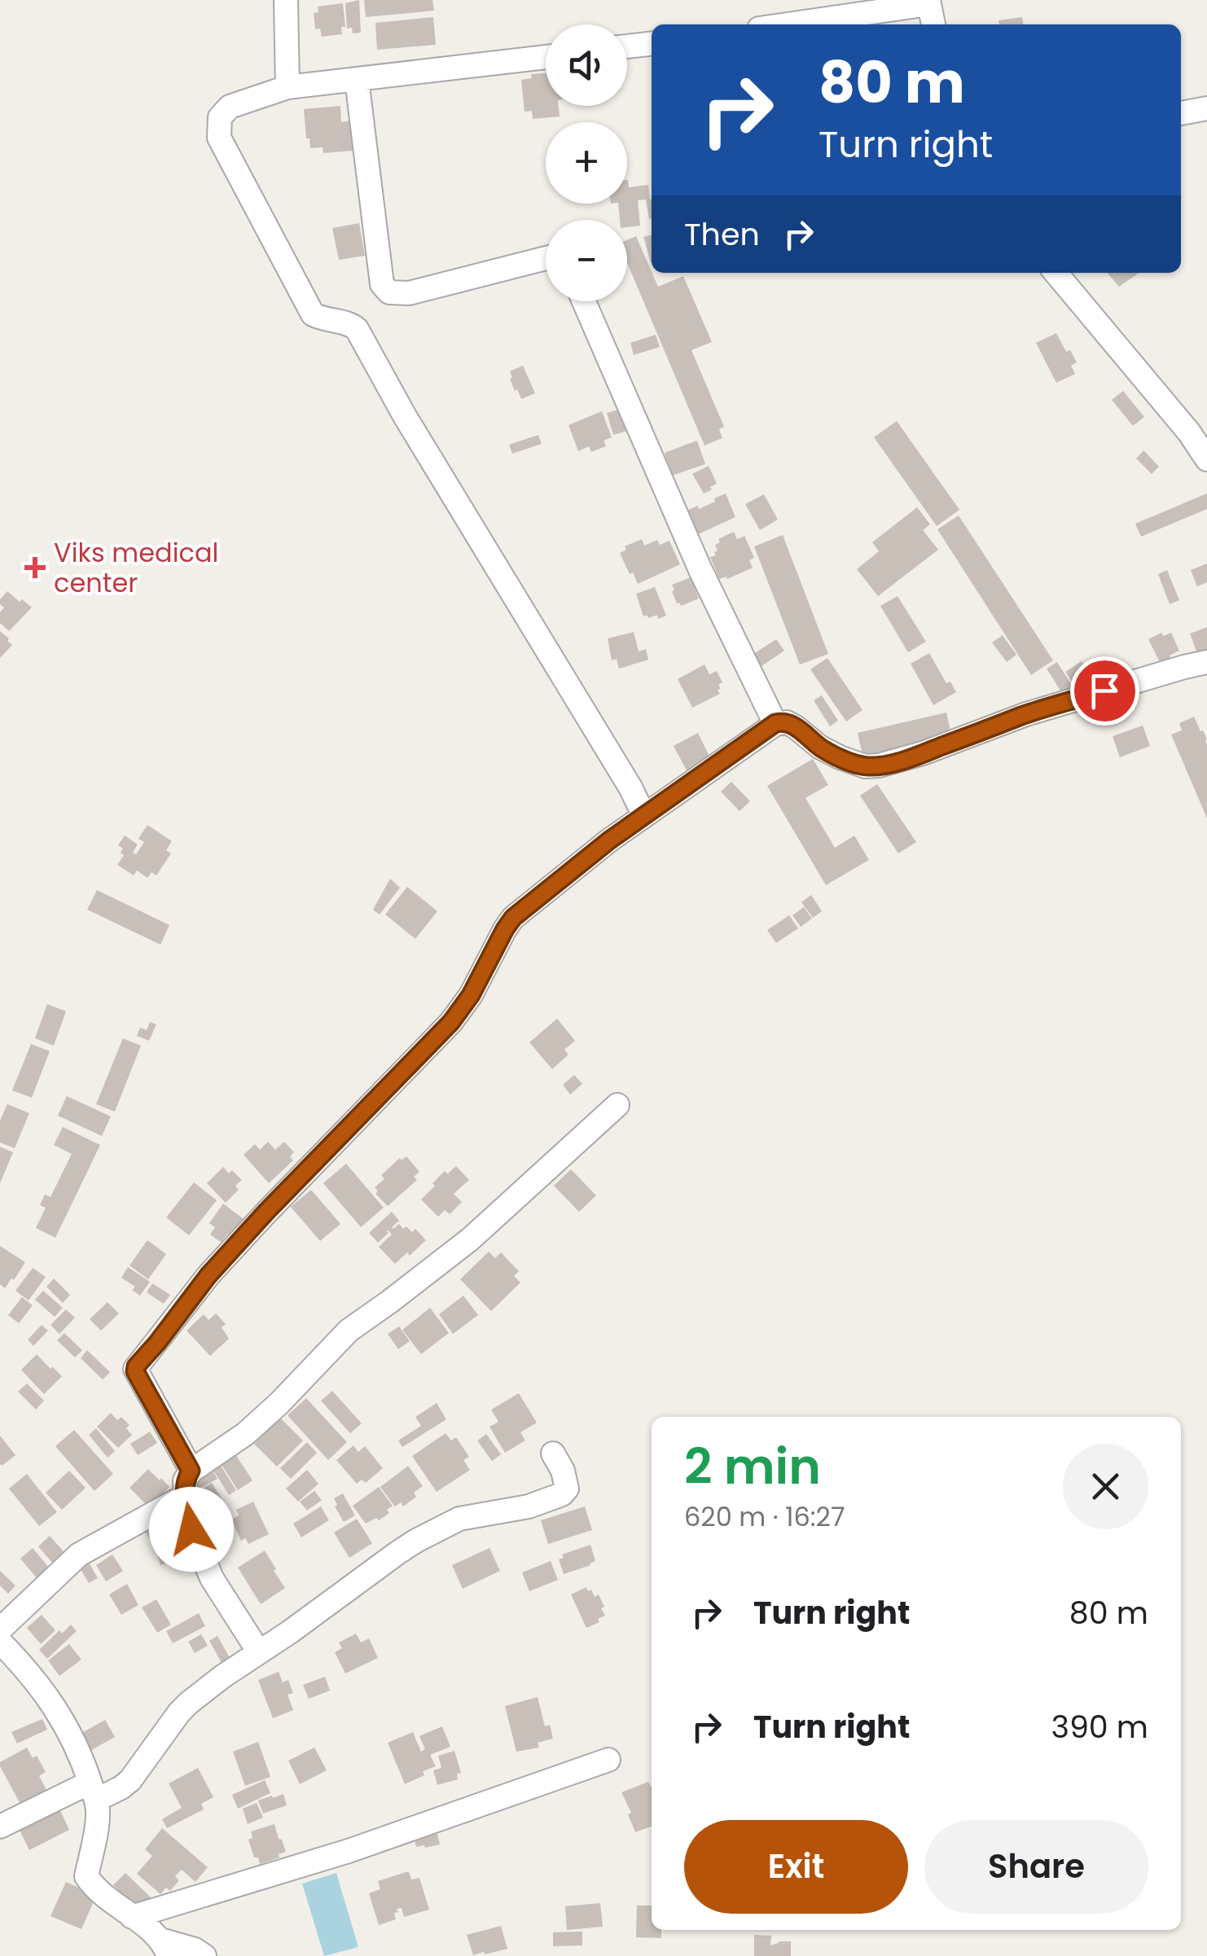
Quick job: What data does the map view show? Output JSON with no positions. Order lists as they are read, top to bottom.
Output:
{
  "places": {
    "health": ["Viks medical center"]
  },
  "page": {
    "map_buttons": ["+", "−"],
    "turn": ["80 m", "Turn right"],
    "then": "Then",
    "heading": ["2 min", "620 m · 16:27"],
    "list": [
      {
        "name": "Turn right",
        "value": "80 m"
      },
      {
        "name": "Turn right",
        "value": "390 m"
      }
    ],
    "buttons": ["Exit", "Share"]
  }
}
